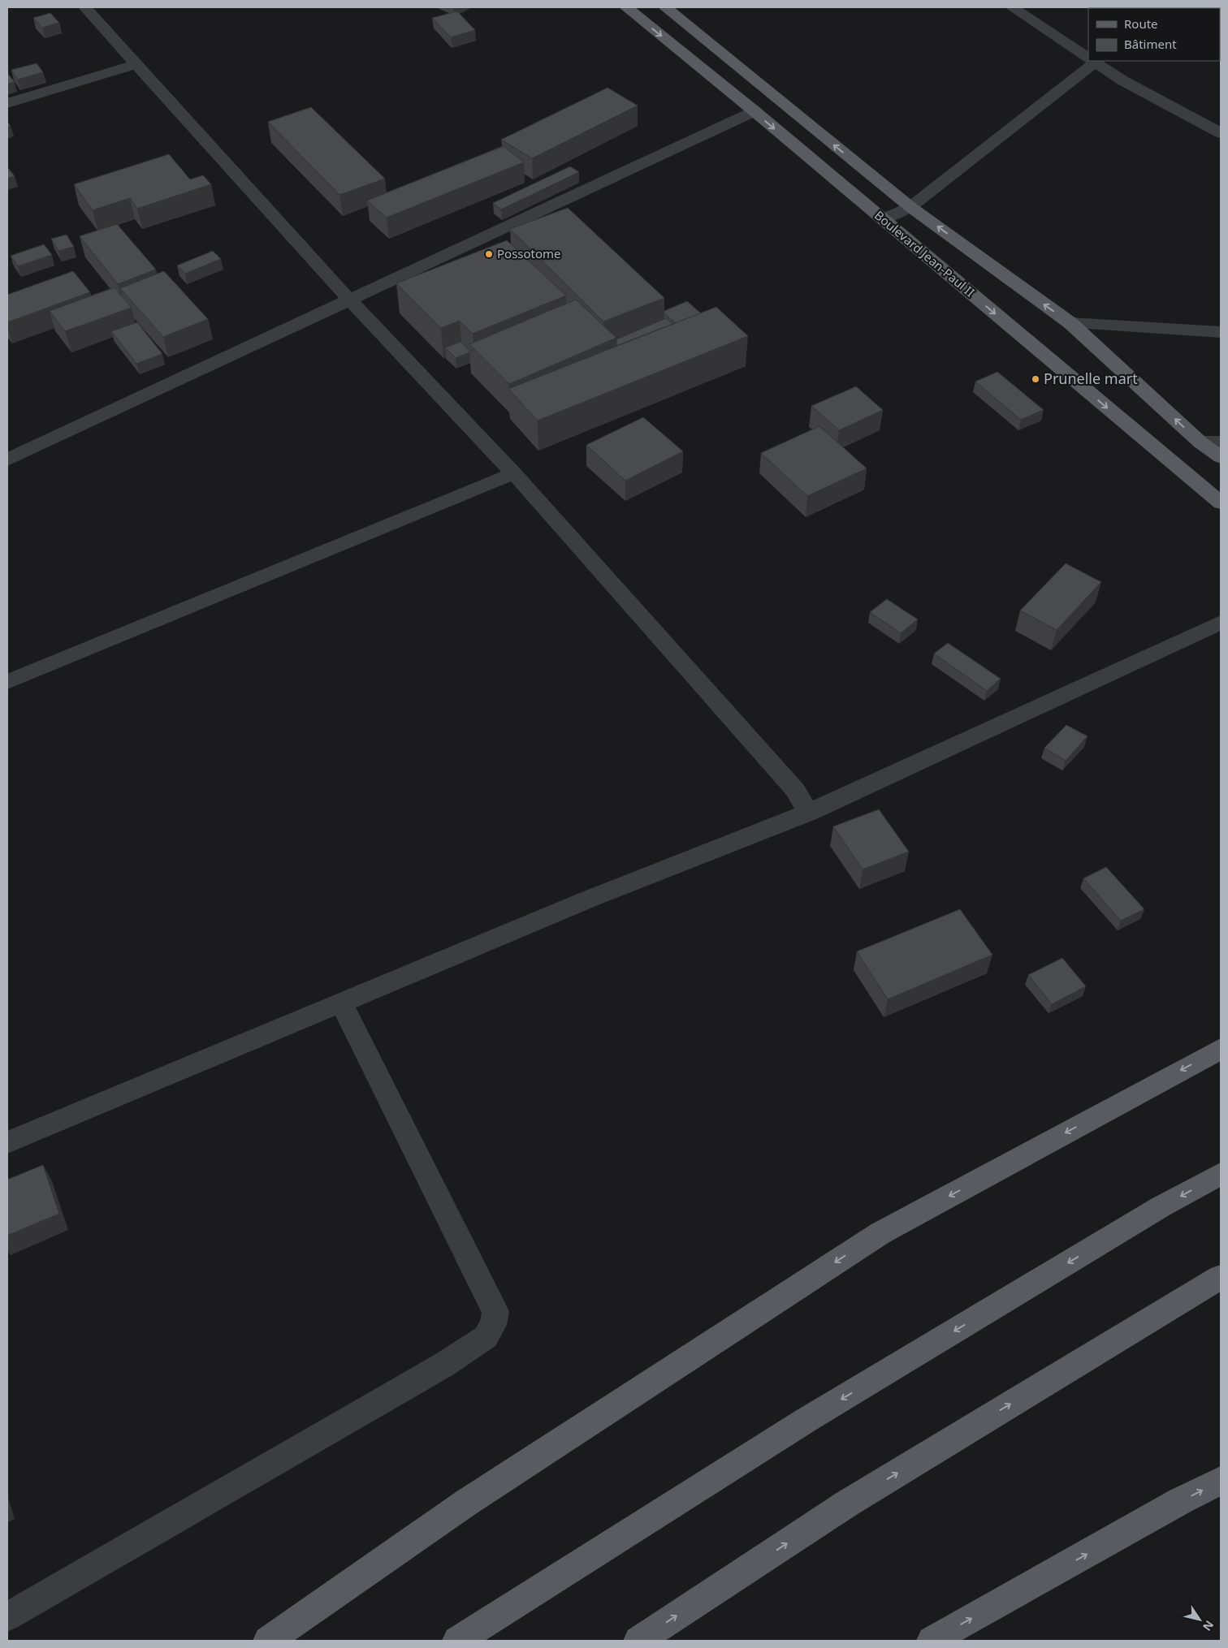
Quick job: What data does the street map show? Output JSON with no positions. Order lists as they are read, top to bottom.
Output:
{
  "streets": {
    "main road": ["Boulevard Jean-Paul II"]
  },
  "places": ["Possotome", "Prunelle mart"],
  "legend": ["Route", "Bâtiment"],
  "north": "bottom right"
}
